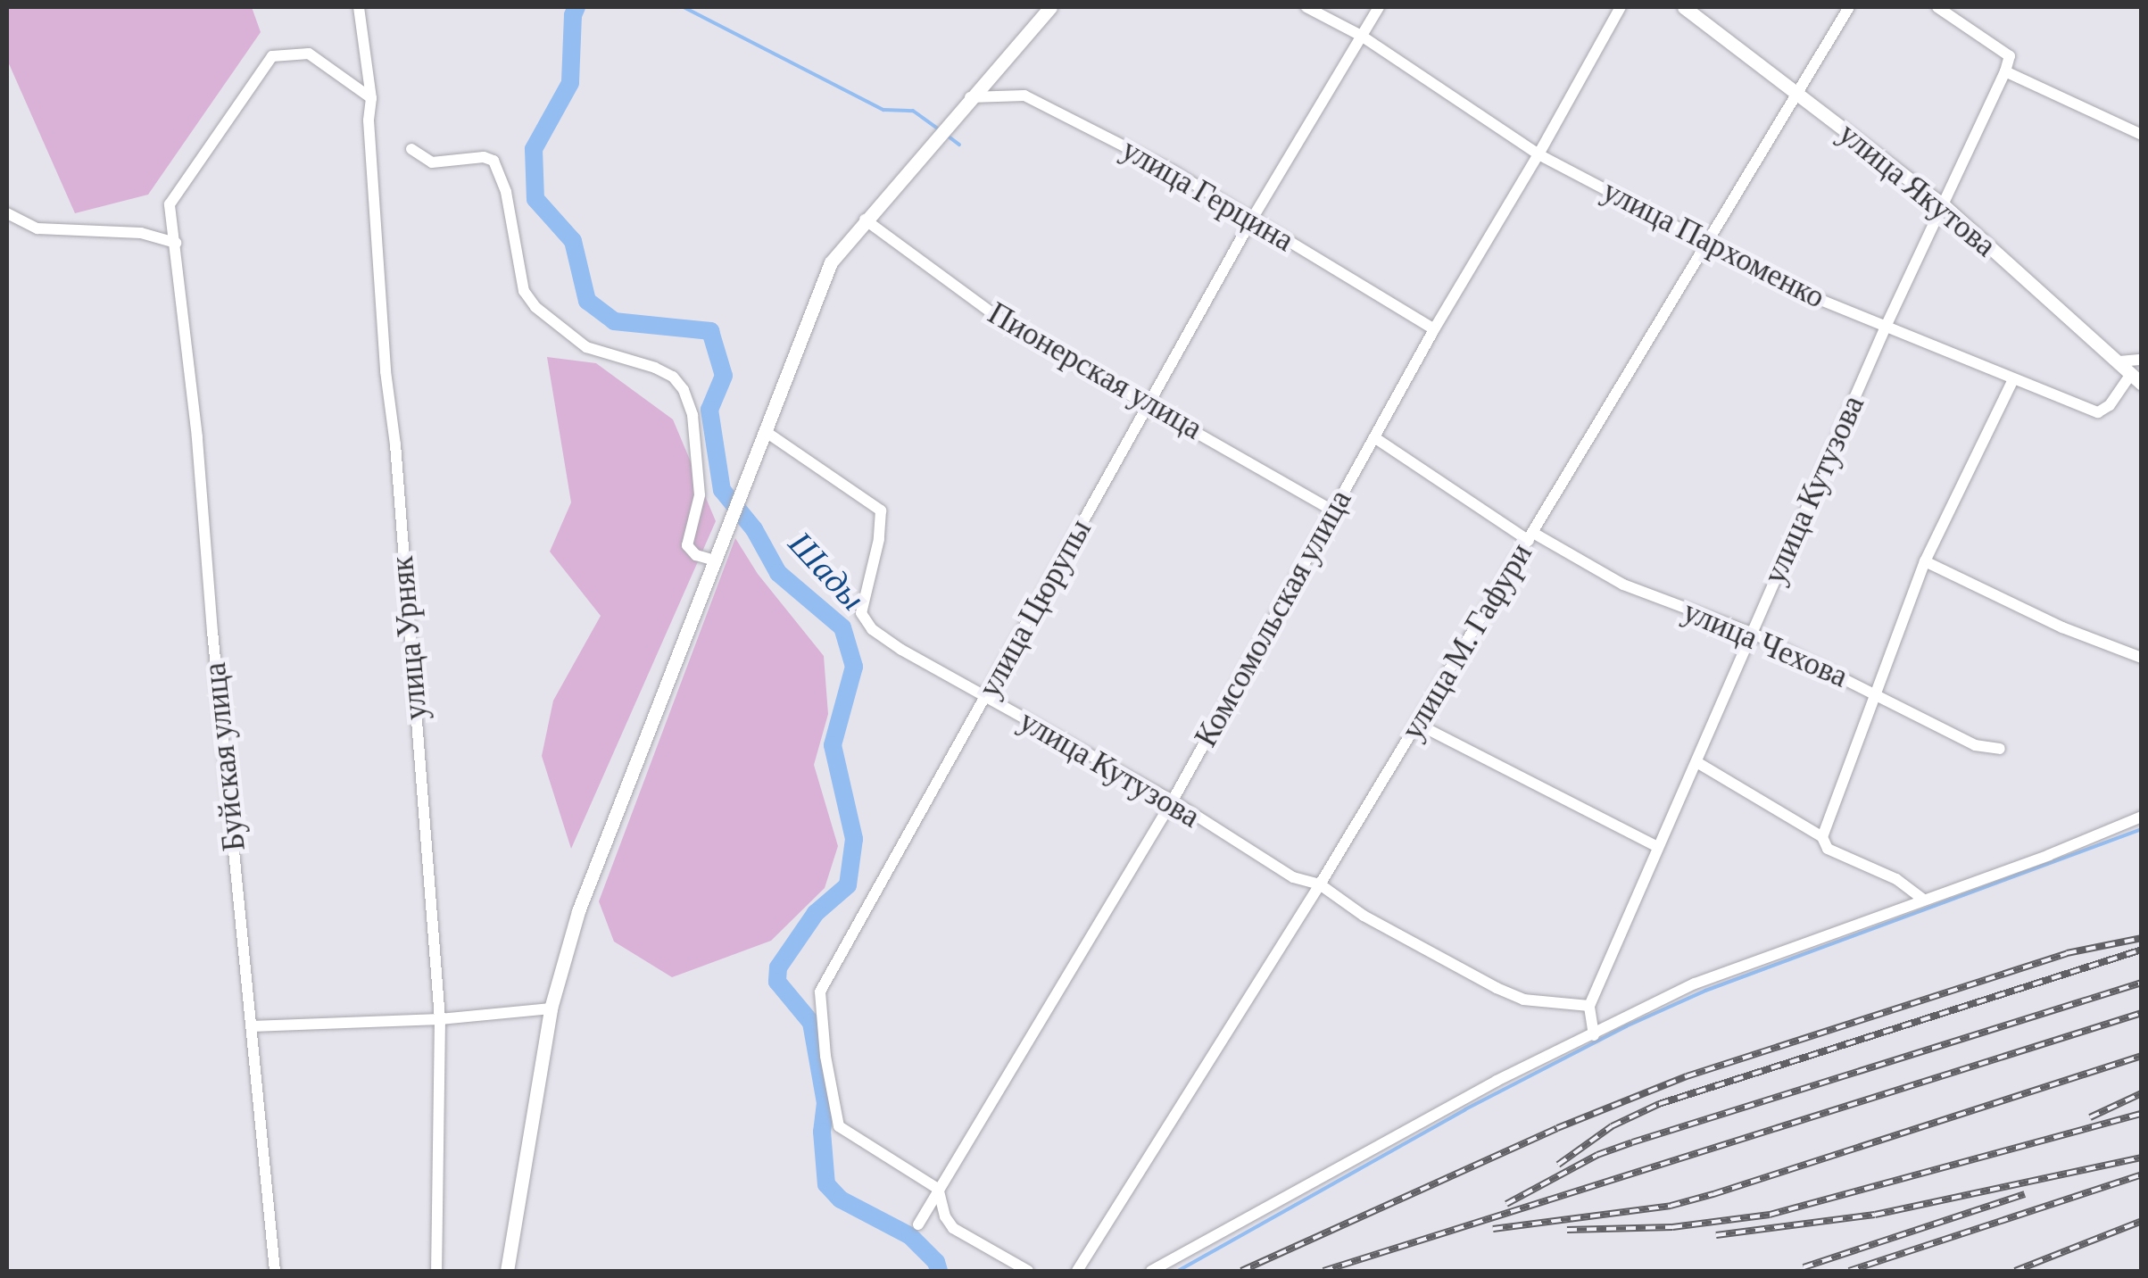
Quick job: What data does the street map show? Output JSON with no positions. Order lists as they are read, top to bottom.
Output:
{
  "streets": {
    "street": [
      "улица Якутова",
      "улица Герцина",
      "улица Пархоменко",
      "Пионерская улица",
      "улица Кутузова",
      "улица Цюрупы",
      "Комсомольская улица",
      "улица Урняк",
      "улица М. Гафури",
      "улица Чехова",
      "Буйская улица"
    ]
  },
  "crossings": [
    ["улица Якутова", "улица Пархоменко"],
    ["улица Якутова", "улица Кутузова"],
    ["улица Якутова", "улица М. Гафури"],
    ["улица Герцина", "улица Цюрупы"],
    ["улица Герцина", "Комсомольская улица"],
    ["улица Пархоменко", "улица Кутузова"],
    ["улица Пархоменко", "улица Цюрупы"],
    ["улица Пархоменко", "Комсомольская улица"],
    ["улица Пархоменко", "улица М. Гафури"],
    ["Пионерская улица", "улица Цюрупы"],
    ["Пионерская улица", "Комсомольская улица"],
    ["улица Кутузова", "улица Цюрупы"],
    ["улица Кутузова", "Комсомольская улица"],
    ["улица Кутузова", "улица М. Гафури"],
    ["улица Кутузова", "улица Чехова"],
    ["улица Цюрупы", "Комсомольская улица"],
    ["Комсомольская улица", "улица Чехова"],
    ["улица Урняк", "Буйская улица"],
    ["улица М. Гафури", "улица Чехова"]
  ],
  "water": ["Шады"]
}
